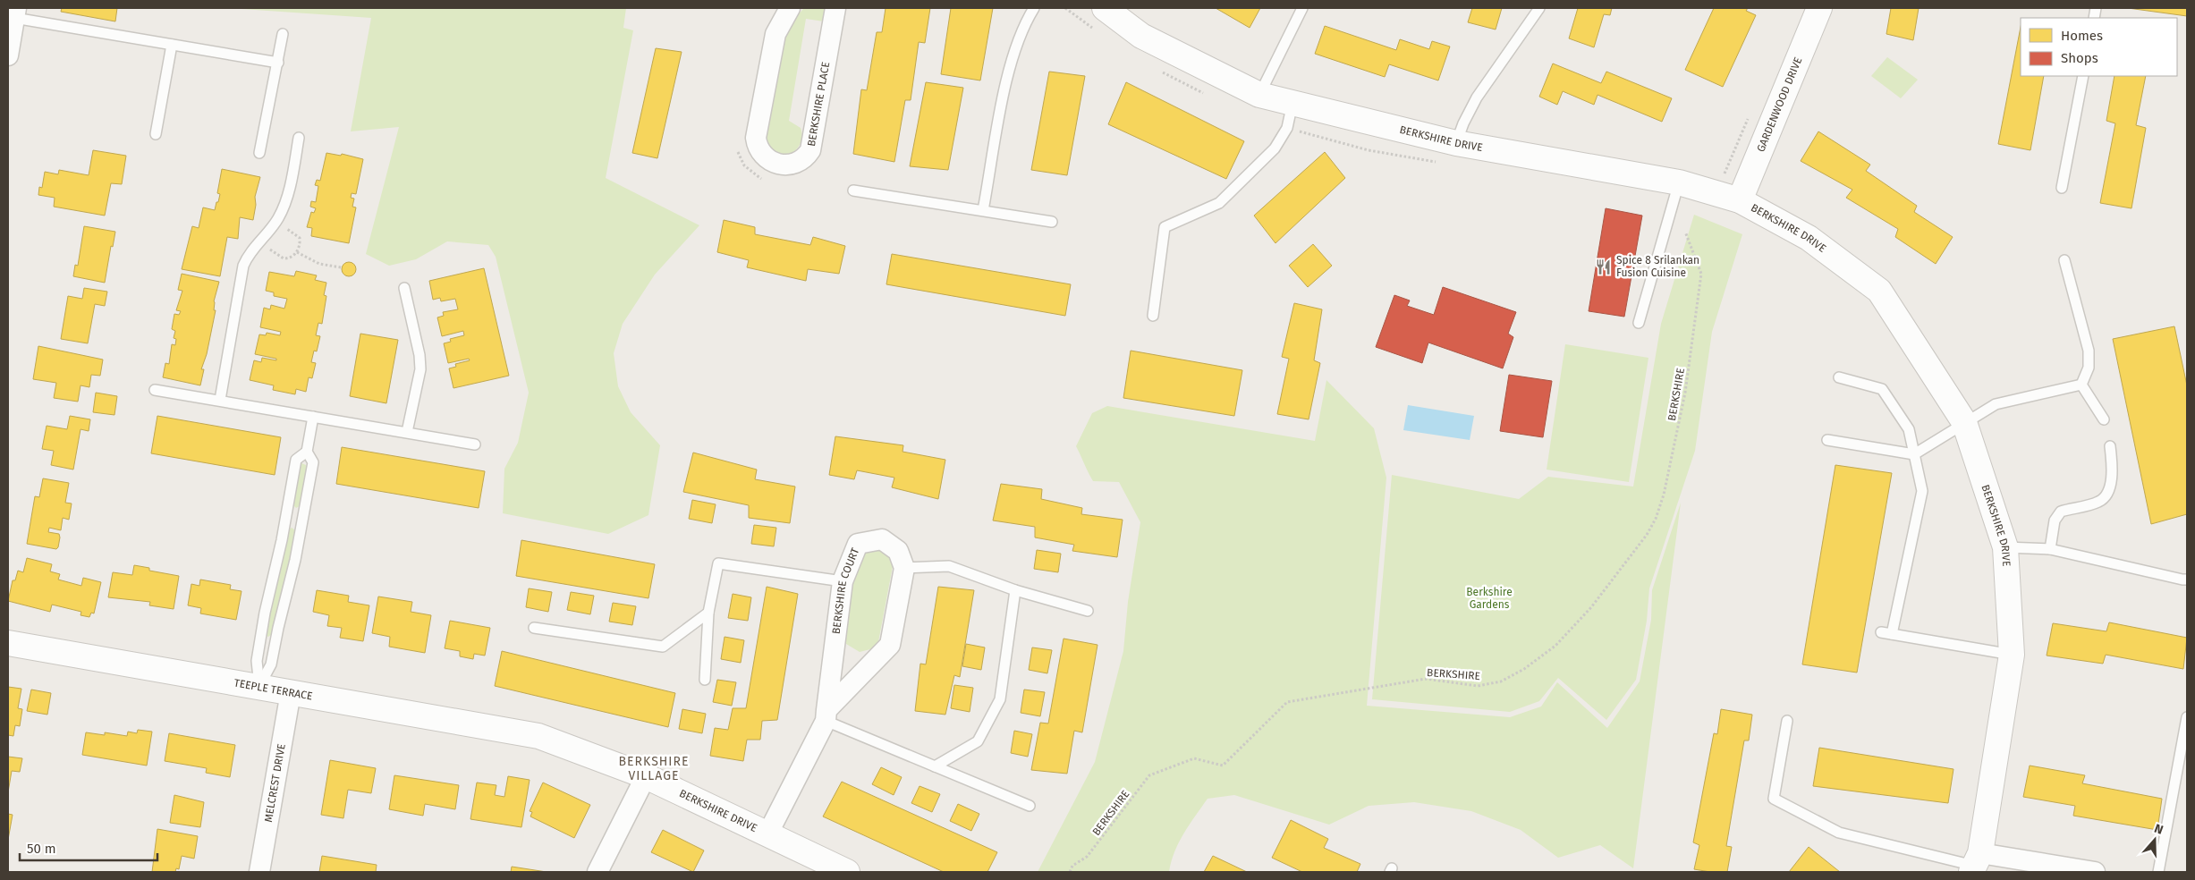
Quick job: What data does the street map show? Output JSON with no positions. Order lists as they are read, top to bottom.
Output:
{
  "streets": {
    "street": [
      "BERKSHIRE PLACE",
      "GARDENWOOD DRIVE",
      "BERKSHIRE DRIVE",
      "BERKSHIRE COURT",
      "TEEPLE TERRACE",
      "MELCREST DRIVE"
    ],
    "path": ["BERKSHIRE"]
  },
  "crossings": [
    ["GARDENWOOD DRIVE", "BERKSHIRE DRIVE"],
    ["BERKSHIRE DRIVE", "BERKSHIRE COURT"],
    ["BERKSHIRE DRIVE", "TEEPLE TERRACE"],
    ["TEEPLE TERRACE", "MELCREST DRIVE"]
  ],
  "districts": ["BERKSHIRE VILLAGE"],
  "parks": ["Berkshire Gardens"],
  "places": {
    "restaurant": ["Spice 8 Srilankan Fusion Cuisine"]
  },
  "legend": ["Homes", "Shops"],
  "scale_bar": "50 m",
  "north": "top"
}
